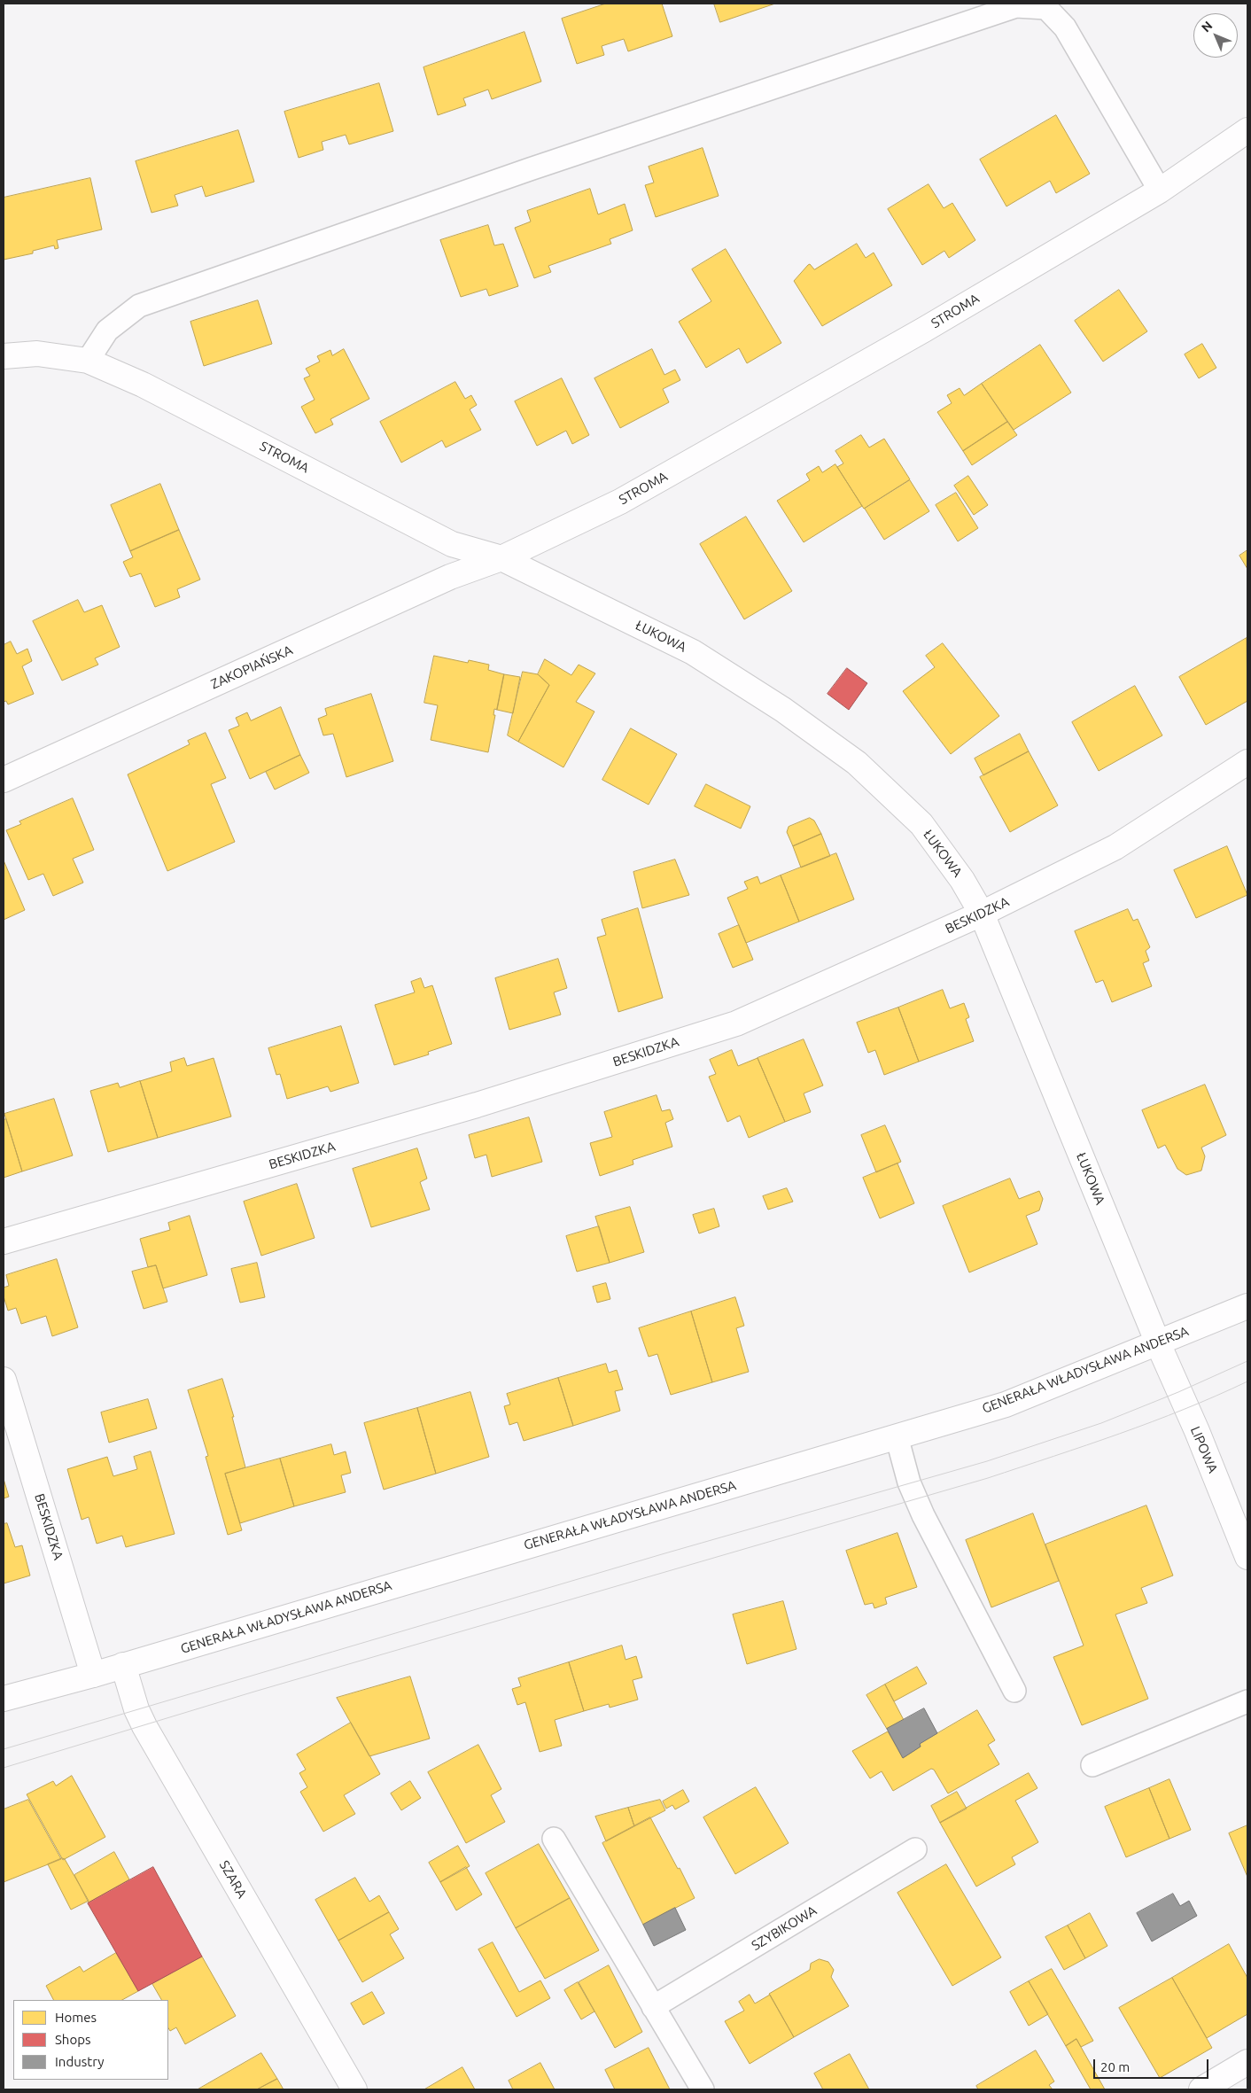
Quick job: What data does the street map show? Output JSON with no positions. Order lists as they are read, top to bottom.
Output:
{
  "streets": {
    "street": [
      "STROMA",
      "ŁUKOWA",
      "ZAKOPIAŃSKA",
      "BESKIDZKA",
      "GENERAŁA WŁADYSŁAWA ANDERSA",
      "LIPOWA",
      "SZARA"
    ],
    "lane": ["SZYBIKOWA"]
  },
  "crossings": [
    ["STROMA", "ŁUKOWA"],
    ["STROMA", "ZAKOPIAŃSKA"],
    ["ŁUKOWA", "ZAKOPIAŃSKA"],
    ["ŁUKOWA", "BESKIDZKA"],
    ["ŁUKOWA", "GENERAŁA WŁADYSŁAWA ANDERSA"],
    ["ŁUKOWA", "LIPOWA"],
    ["BESKIDZKA", "GENERAŁA WŁADYSŁAWA ANDERSA"],
    ["GENERAŁA WŁADYSŁAWA ANDERSA", "LIPOWA"],
    ["GENERAŁA WŁADYSŁAWA ANDERSA", "SZARA"]
  ],
  "legend": ["Homes", "Shops", "Industry"],
  "scale_bar": "20 m",
  "north": "top left"
}
